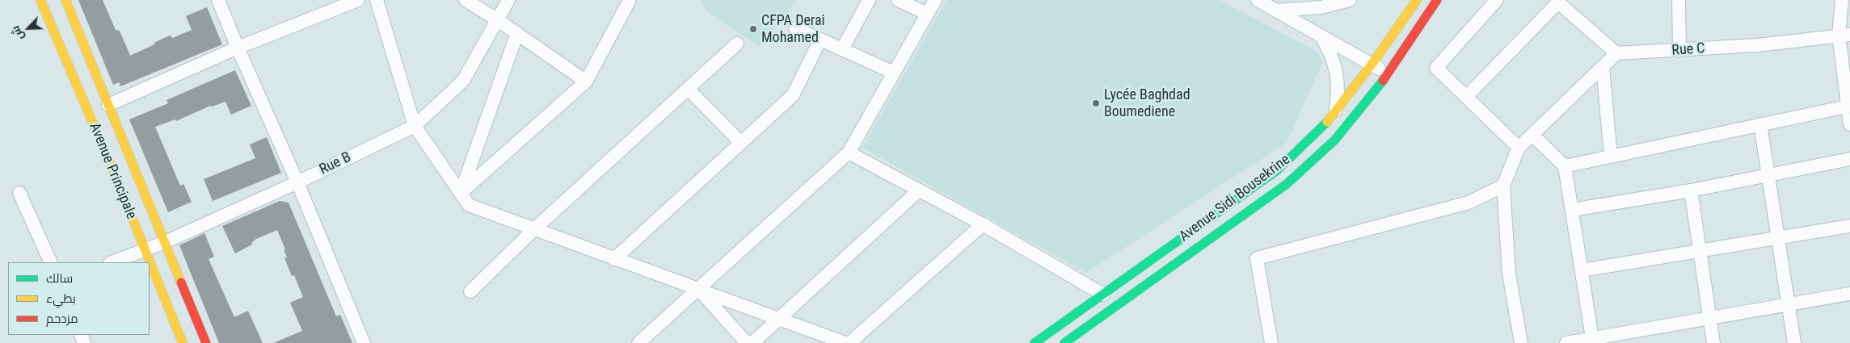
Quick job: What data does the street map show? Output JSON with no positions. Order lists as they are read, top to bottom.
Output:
{
  "streets": {
    "main road": ["Avenue Principale", "Avenue Sidi Bousekrine"],
    "street": ["Rue C", "Rue B"]
  },
  "crossings": [
    ["Rue B", "Avenue Principale"]
  ],
  "places": ["CFPA Derai Mohamed", "Lycée Baghdad Boumediene"],
  "legend": ["سالك", "بطيء", "مزدحم"],
  "north": "bottom left"
}
